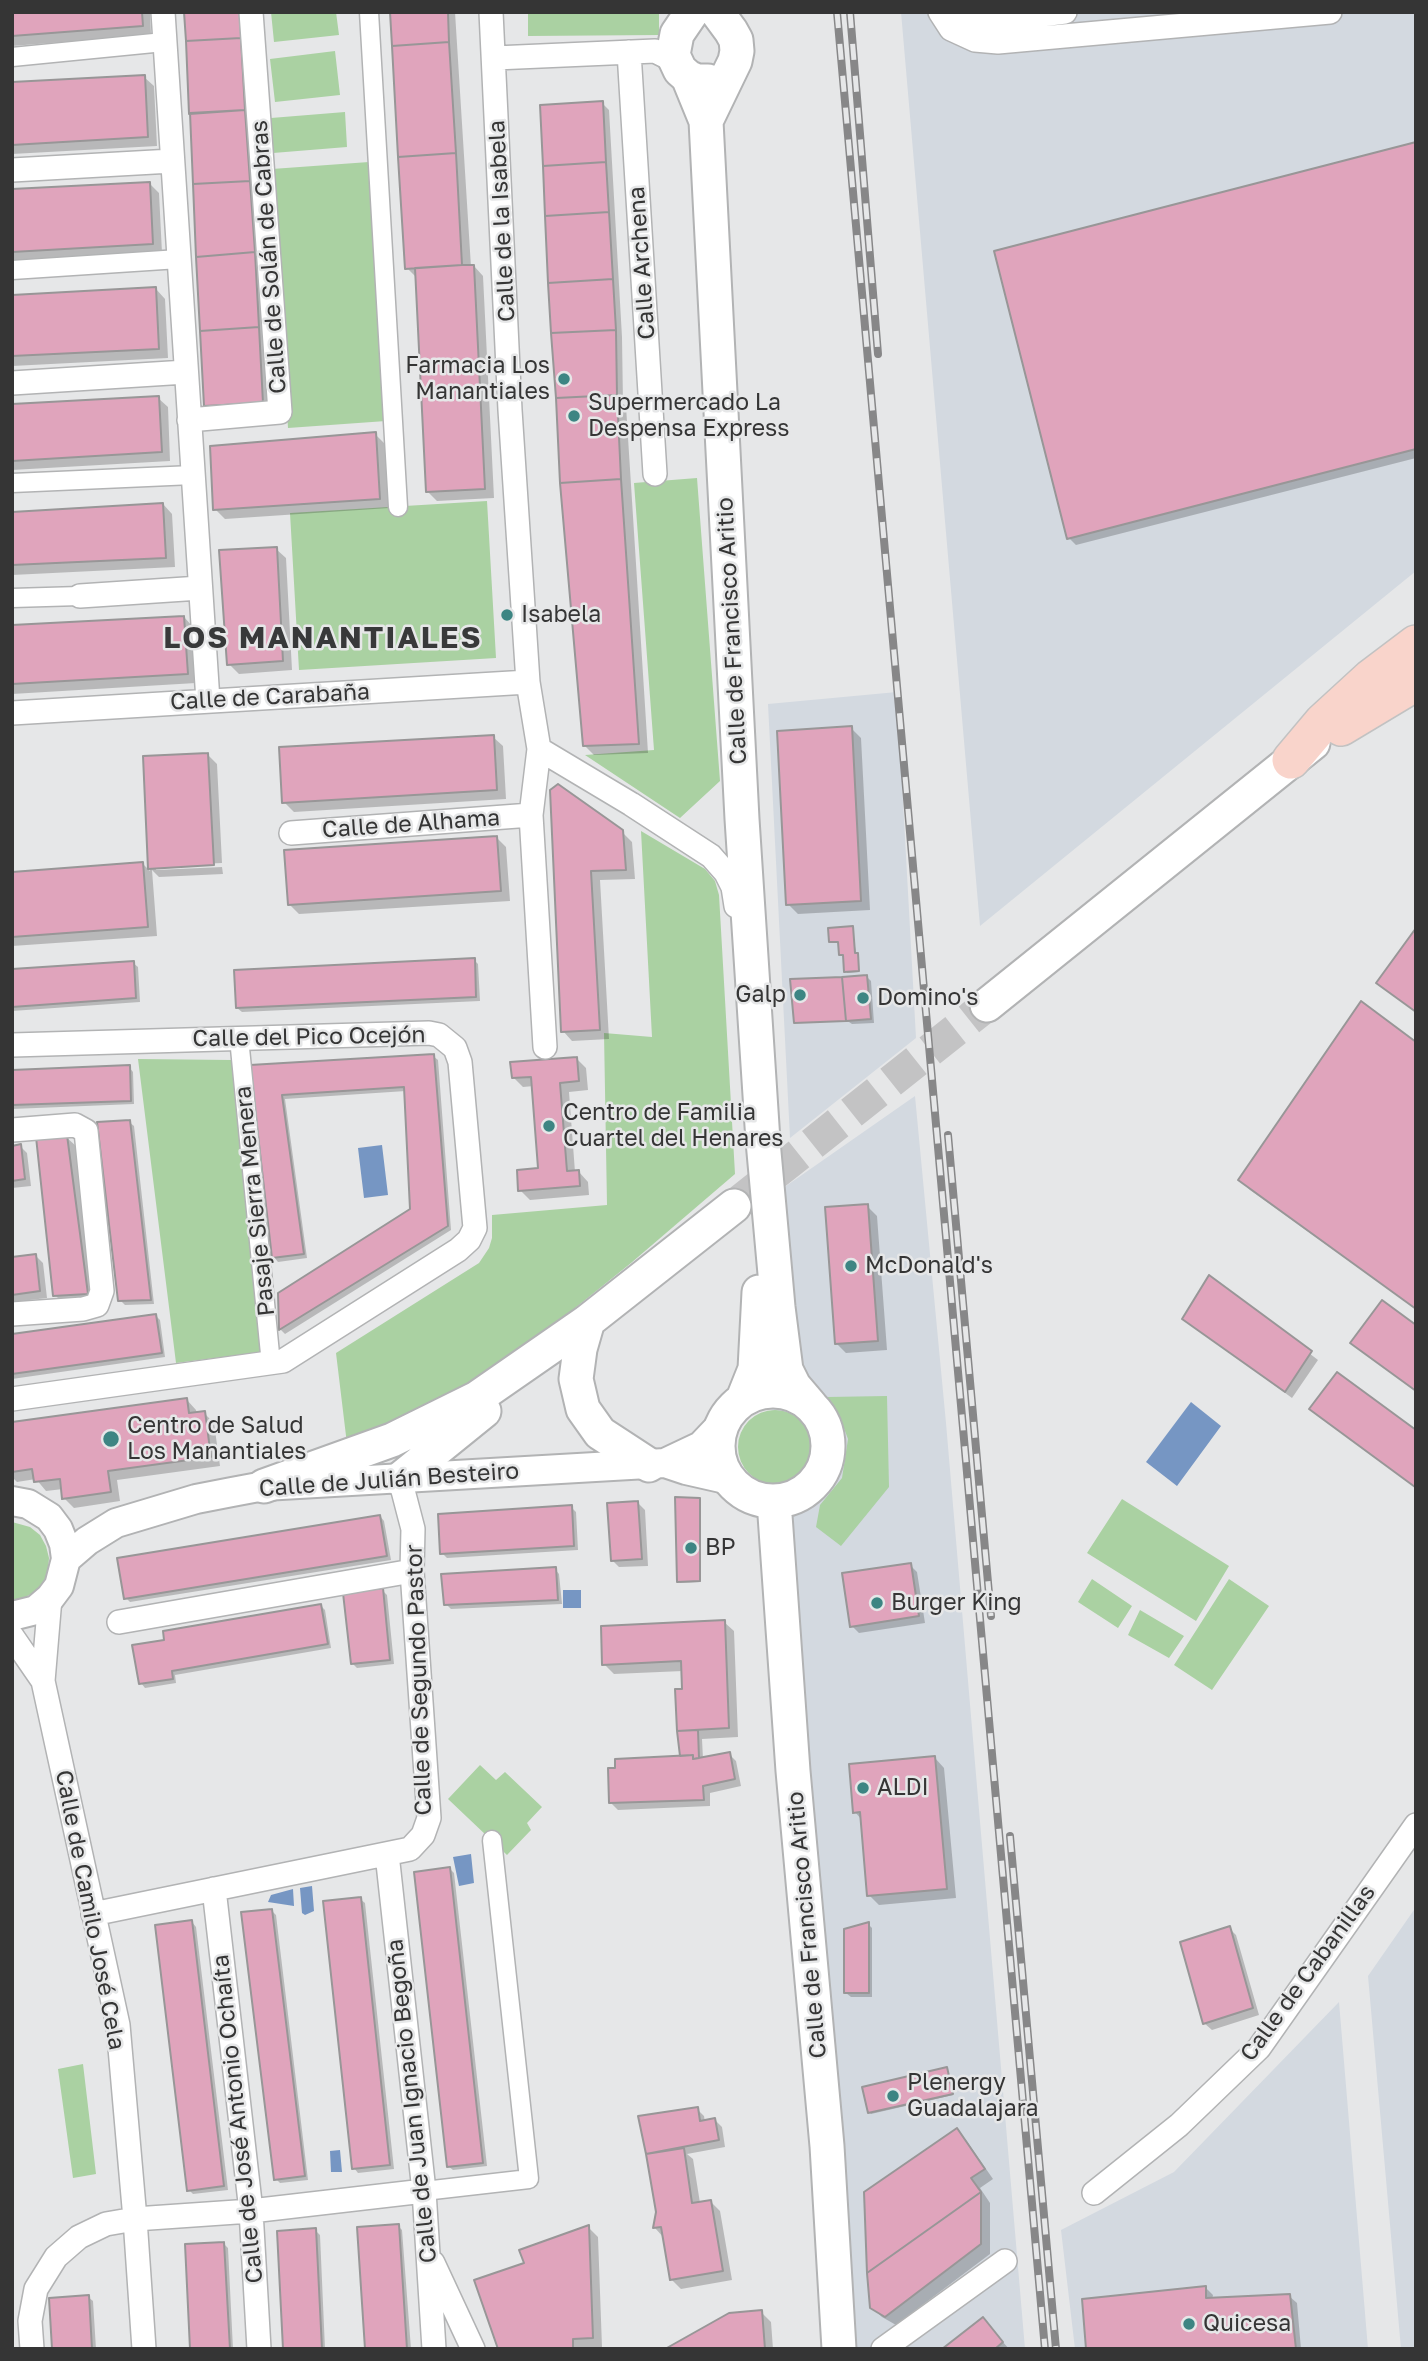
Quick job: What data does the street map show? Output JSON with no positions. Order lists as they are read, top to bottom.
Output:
{
  "streets": {
    "main road": ["Calle de Francisco Aritio"],
    "street": [
      "Calle de la Isabela",
      "Calle de Solán de Cabras",
      "Calle Archena",
      "Calle de Carabaña",
      "Calle de Alhama",
      "Calle del Pico Ocejón",
      "Pasaje Sierra Menera",
      "Calle de Julián Besteiro",
      "Calle de Segundo Pastor",
      "Calle de Camilo José Cela",
      "Calle de Cabanillas",
      "Calle de Juan Ignacio Begoña",
      "Calle de José Antonio Ochaíta"
    ]
  },
  "crossings": [
    ["Calle de la Isabela", "Calle de Carabaña"],
    ["Calle de la Isabela", "Calle de Alhama"],
    ["Calle de Francisco Aritio", "Calle de Julián Besteiro"],
    ["Calle del Pico Ocejón", "Pasaje Sierra Menera"],
    ["Calle de Julián Besteiro", "Calle de Segundo Pastor"],
    ["Calle de Segundo Pastor", "Calle de Camilo José Cela"],
    ["Calle de Segundo Pastor", "Calle de Juan Ignacio Begoña"],
    ["Calle de Segundo Pastor", "Calle de José Antonio Ochaíta"]
  ],
  "districts": ["LOS MANANTIALES"],
  "places": [
    "Farmacia Los Manantiales",
    "Supermercado La Despensa Express",
    "Isabela",
    "Galp",
    "Domino's",
    "Centro de Familia Cuartel del Henares",
    "McDonald's",
    "Centro de Salud Los Manantiales",
    "BP",
    "Burger King",
    "ALDI",
    "Plenergy Guadalajara",
    "Quicesa"
  ]
}
